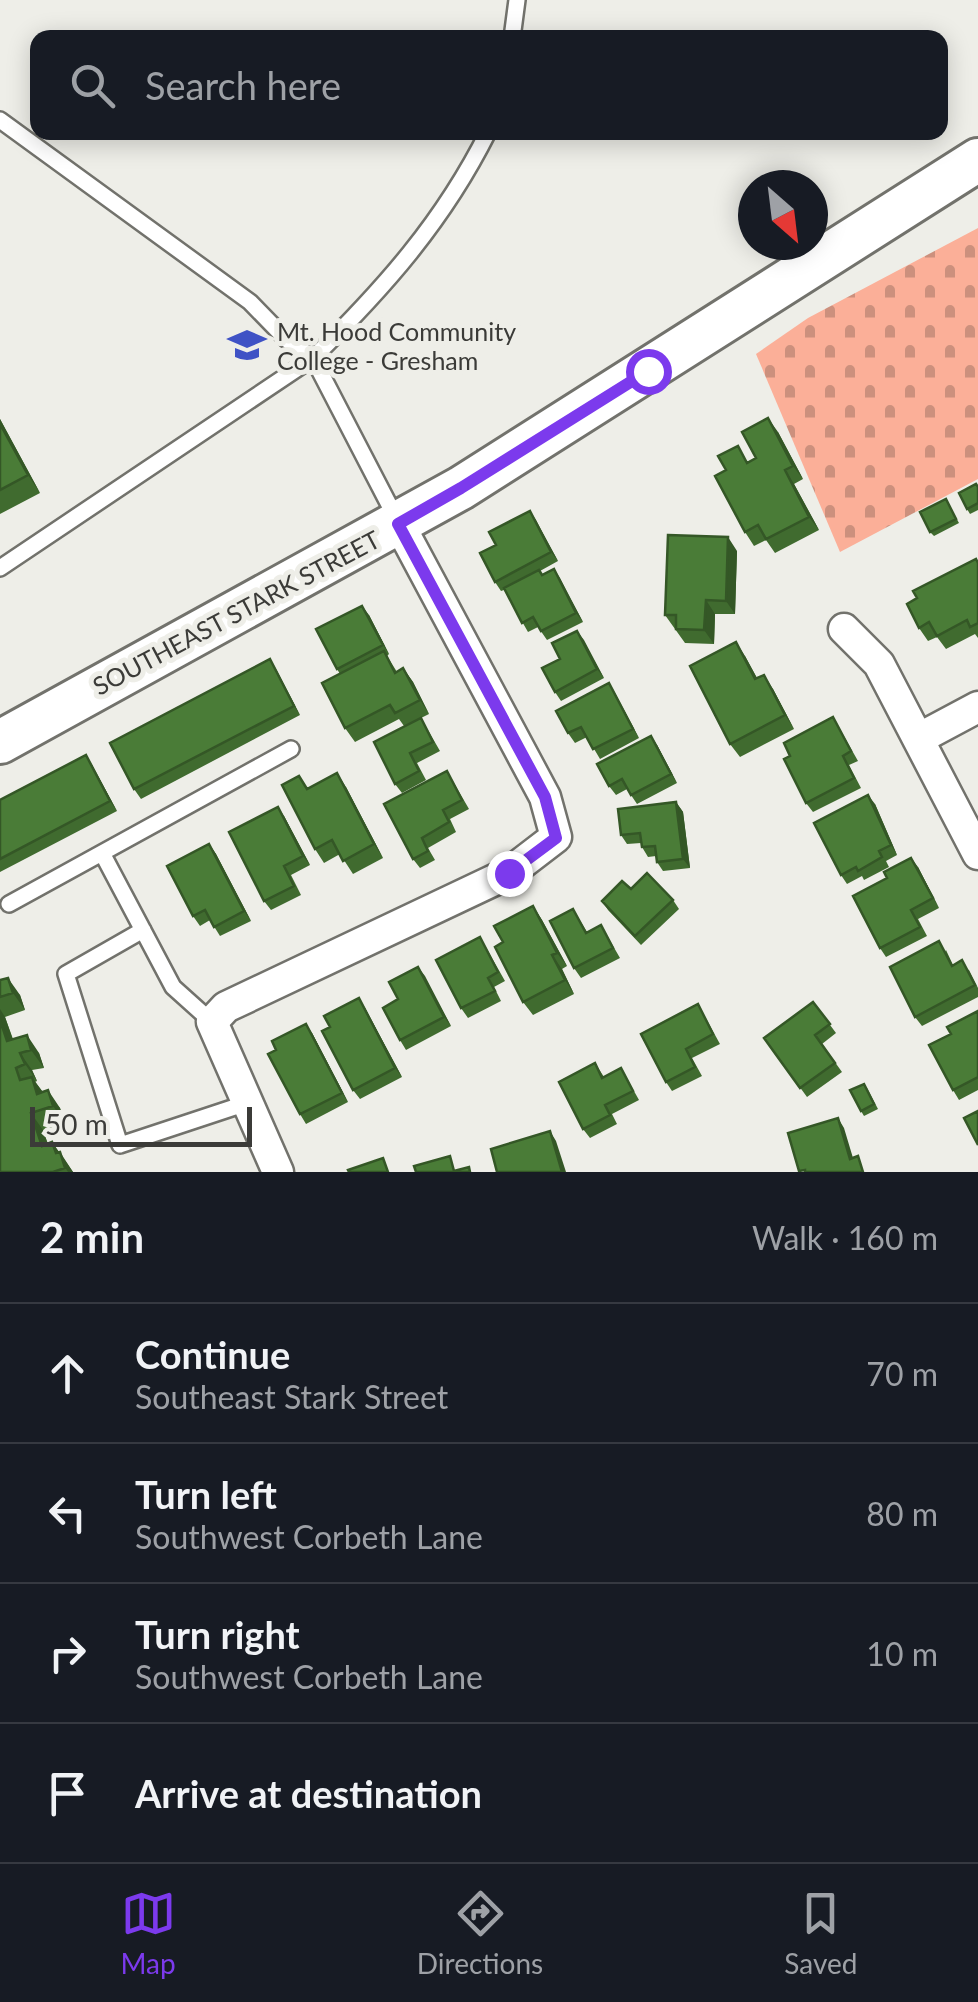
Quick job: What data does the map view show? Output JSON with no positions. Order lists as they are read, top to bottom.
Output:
{
  "streets": {
    "main road": ["SOUTHEAST STARK STREET"]
  },
  "places": {
    "school or university": ["Mt. Hood Community College - Gresham"]
  },
  "scale_bar": "50 m",
  "north": "bottom right",
  "page": {
    "search": "Search here",
    "scale": "50 m",
    "heading": ["2 min", "Walk · 160 m"],
    "list": [
      ["Continue", "Southeast Stark Street", "70 m"],
      ["Turn left", "Southwest Corbeth Lane", "80 m"],
      ["Turn right", "Southwest Corbeth Lane", "10 m"],
      "Arrive at destination"
    ],
    "nav": ["Map", "Directions", "Saved"]
  }
}
